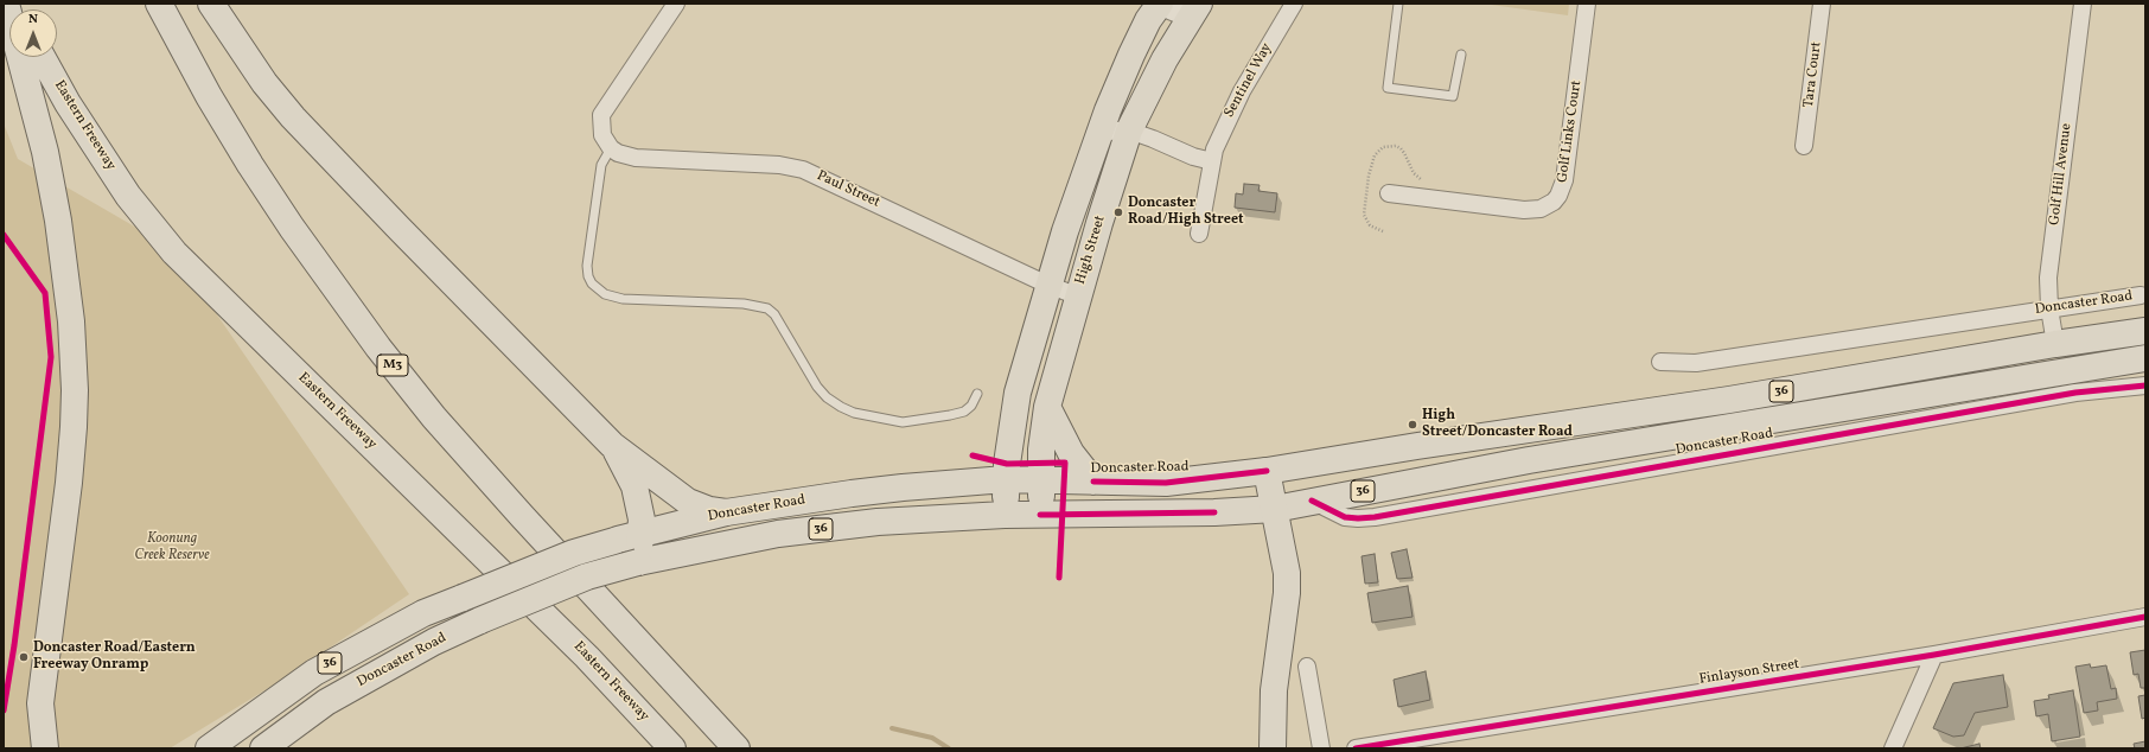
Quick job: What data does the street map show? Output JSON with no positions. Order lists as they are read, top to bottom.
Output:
{
  "streets": {
    "main road": [
      "Eastern Freeway",
      "High Street",
      "Doncaster Road",
      "M3",
      "36"
    ],
    "street": [
      "Tara Court",
      "Sentinel Way",
      "Golf Links Court",
      "Golf Hill Avenue",
      "Paul Street",
      "Finlayson Street"
    ]
  },
  "crossings": [
    ["Golf Hill Avenue", "Doncaster Road"],
    ["Paul Street", "High Street"],
    ["High Street", "Doncaster Road"]
  ],
  "parks": ["Koonung Creek Reserve"],
  "places": ["Doncaster Road/High Street", "High Street/Doncaster Road", "Doncaster Road/Eastern Freeway Onramp"],
  "north": "top"
}
